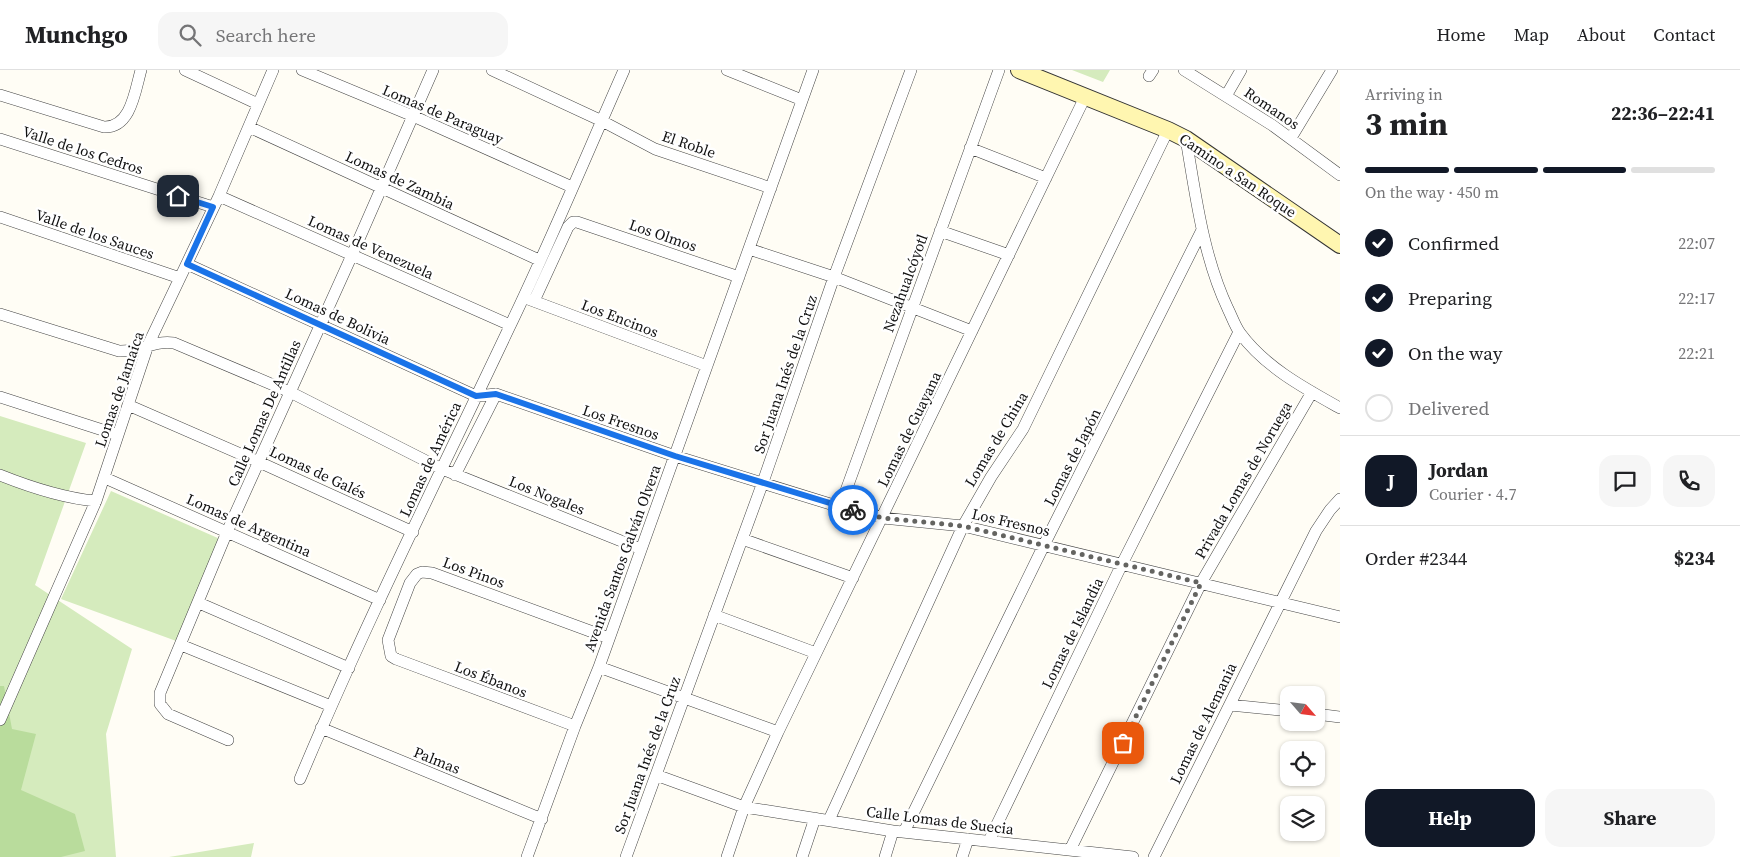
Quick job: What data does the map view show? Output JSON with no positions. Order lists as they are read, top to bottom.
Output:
{
  "streets": {
    "street": [
      "Romanos",
      "Lomas de Paraguay",
      "El Roble",
      "Valle de los Cedros",
      "Camino a San Roque",
      "Lomas de Zambia",
      "Valle de los Sauces",
      "Los Olmos",
      "Lomas de Venezuela",
      "Nezahualcóyotl",
      "Lomas de Bolivia",
      "Los Encinos",
      "Sor Juana Inés de la Cruz",
      "Lomas de Jamaica",
      "Calle Lomas De Antillas",
      "Los Fresnos",
      "Lomas de Guayana",
      "Lomas de China",
      "Lomas de Japón",
      "Lomas de América",
      "Lomas de Galés",
      "Privada Lomas de Noruega",
      "Los Nogales",
      "Lomas de Argentina",
      "Avenida Santos Galván Olvera",
      "Los Pinos",
      "Lomas de Islandia",
      "Los Ébanos",
      "Lomas de Alemania",
      "Palmas",
      "Calle Lomas de Suecia"
    ]
  },
  "crossings": [
    ["Lomas de Paraguay", "Calle Lomas De Antillas"],
    ["Lomas de Paraguay", "Lomas de América"],
    ["El Roble", "Lomas de América"],
    ["El Roble", "Avenida Santos Galván Olvera"],
    ["Valle de los Cedros", "Lomas de Jamaica"],
    ["Camino a San Roque", "Lomas de Guayana"],
    ["Camino a San Roque", "Lomas de China"],
    ["Lomas de Zambia", "Lomas de Jamaica"],
    ["Lomas de Zambia", "Calle Lomas De Antillas"],
    ["Lomas de Zambia", "Lomas de América"],
    ["Valle de los Sauces", "Lomas de Jamaica"],
    ["Los Olmos", "Los Encinos"],
    ["Los Olmos", "Lomas de América"],
    ["Los Olmos", "Avenida Santos Galván Olvera"],
    ["Lomas de Venezuela", "Lomas de Jamaica"],
    ["Lomas de Venezuela", "Calle Lomas De Antillas"],
    ["Lomas de Venezuela", "Lomas de América"],
    ["Nezahualcóyotl", "Los Fresnos"],
    ["Lomas de Bolivia", "Lomas de Jamaica"],
    ["Lomas de Bolivia", "Calle Lomas De Antillas"],
    ["Lomas de Bolivia", "Los Fresnos"],
    ["Lomas de Bolivia", "Lomas de América"],
    ["Los Encinos", "Lomas de América"],
    ["Los Encinos", "Avenida Santos Galván Olvera"],
    ["Sor Juana Inés de la Cruz", "Los Fresnos"],
    ["Sor Juana Inés de la Cruz", "Calle Lomas de Suecia"],
    ["Lomas de Jamaica", "Lomas de Galés"],
    ["Lomas de Jamaica", "Los Nogales"],
    ["Lomas de Jamaica", "Lomas de Argentina"],
    ["Calle Lomas De Antillas", "Lomas de Galés"],
    ["Calle Lomas De Antillas", "Los Nogales"],
    ["Calle Lomas De Antillas", "Lomas de Argentina"],
    ["Los Fresnos", "Lomas de Guayana"],
    ["Los Fresnos", "Lomas de China"],
    ["Los Fresnos", "Lomas de Japón"],
    ["Los Fresnos", "Lomas de América"],
    ["Los Fresnos", "Privada Lomas de Noruega"],
    ["Los Fresnos", "Avenida Santos Galván Olvera"],
    ["Los Fresnos", "Lomas de Islandia"],
    ["Los Fresnos", "Lomas de Alemania"],
    ["Lomas de Guayana", "Calle Lomas de Suecia"],
    ["Lomas de China", "Calle Lomas de Suecia"],
    ["Lomas de Japón", "Calle Lomas de Suecia"],
    ["Lomas de América", "Lomas de Galés"],
    ["Lomas de América", "Los Nogales"],
    ["Lomas de América", "Lomas de Argentina"],
    ["Lomas de América", "Palmas"],
    ["Privada Lomas de Noruega", "Calle Lomas de Suecia"],
    ["Los Nogales", "Avenida Santos Galván Olvera"],
    ["Avenida Santos Galván Olvera", "Los Pinos"],
    ["Avenida Santos Galván Olvera", "Los Ébanos"],
    ["Avenida Santos Galván Olvera", "Palmas"],
    ["Los Pinos", "Los Ébanos"],
    ["Lomas de Islandia", "Calle Lomas de Suecia"]
  ],
  "north": "bottom right",
  "page": {
    "header": "Munchgo",
    "search": "Search here",
    "nav": [
      "Home",
      "Map",
      "About",
      "Contact"
    ],
    "heading": ["3 min", "Arriving in", "22:36–22:41"],
    "panel": [
      "Jordan",
      "Courier · 4.7",
      "Order #2344",
      "$234"
    ],
    "bar": "On the way · 450 m",
    "list": [
      ["Confirmed", "22:07"],
      ["Preparing", "22:17"],
      ["On the way", "22:21"],
      "Delivered"
    ],
    "round": "J",
    "buttons": ["Help", "Share"]
  }
}
